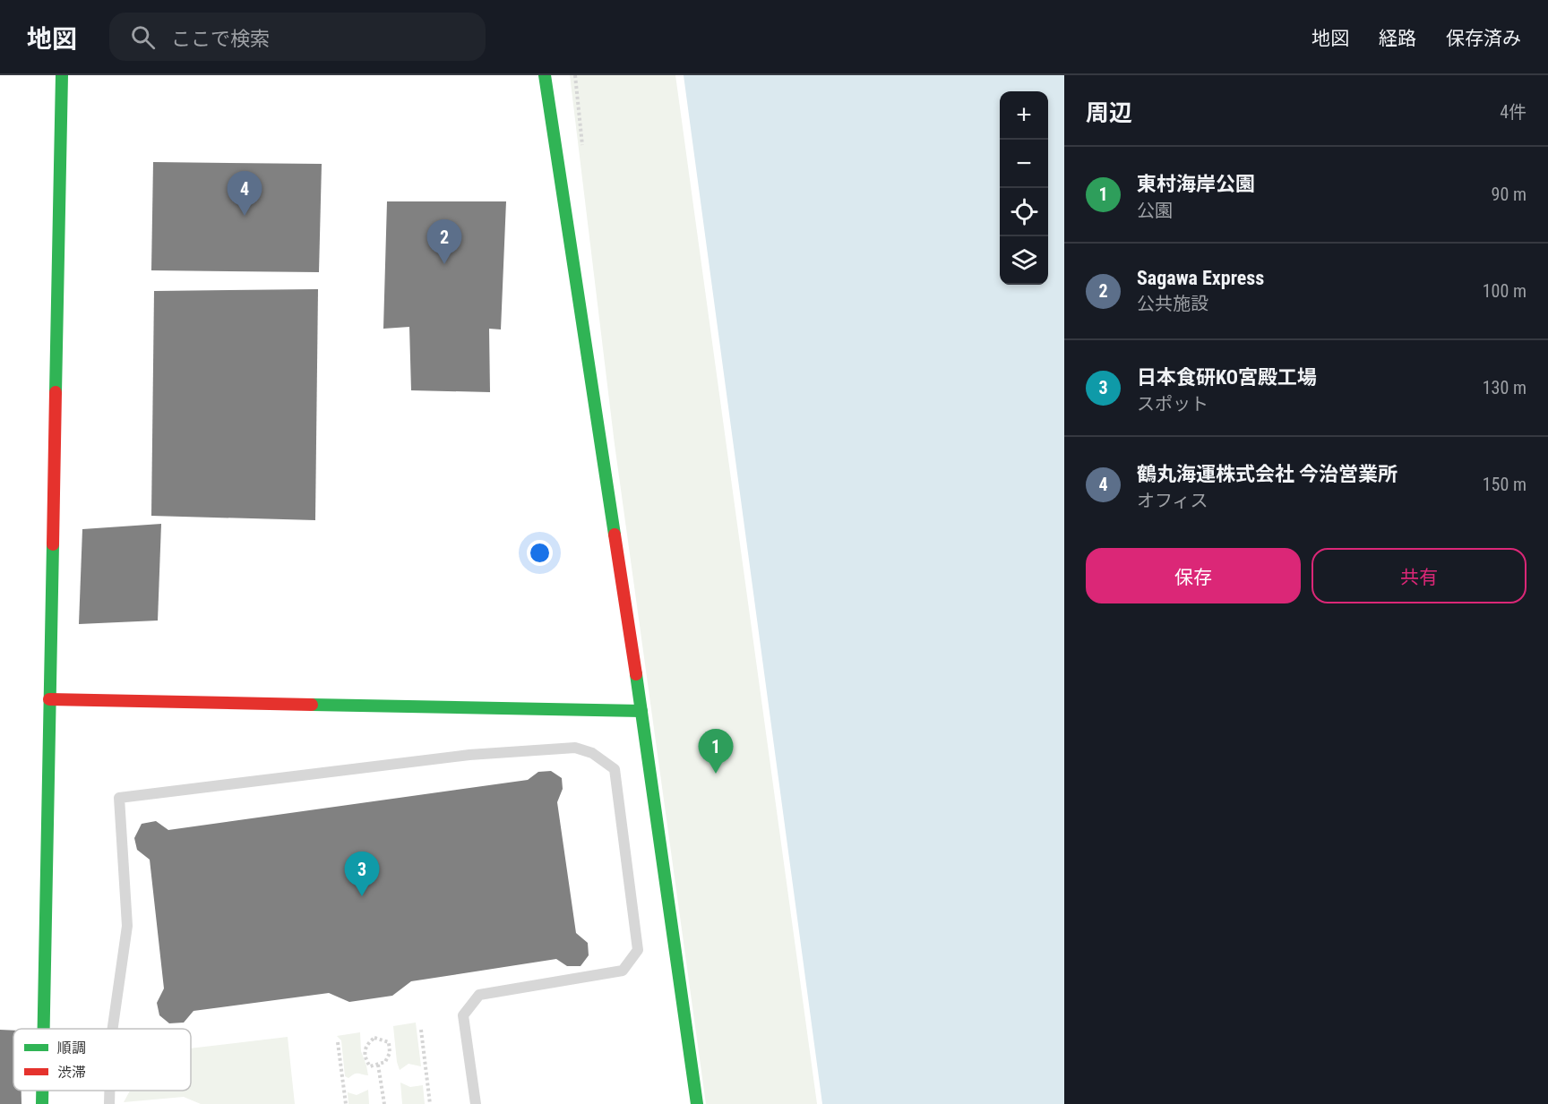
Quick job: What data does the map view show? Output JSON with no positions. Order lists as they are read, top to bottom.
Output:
{
  "legend": ["順調", "渋滞"],
  "page": {
    "header": "地図",
    "search": "ここで検索",
    "nav": ["地図", "経路", "保存済み"],
    "heading": ["周辺", "4件"],
    "map_buttons": ["+", "−"],
    "list": [
      {
        "mark": "1",
        "name": "東村海岸公園",
        "note": "公園",
        "value": "90 m"
      },
      {
        "mark": "2",
        "name": "Sagawa Express",
        "note": "公共施設",
        "value": "100 m"
      },
      {
        "mark": "3",
        "name": "日本食研KO宮殿工場",
        "note": "スポット",
        "value": "130 m"
      },
      {
        "mark": "4",
        "name": "鶴丸海運株式会社 今治営業所",
        "note": "オフィス",
        "value": "150 m"
      }
    ],
    "pins": [
      "4",
      "2",
      "1",
      "3"
    ],
    "buttons": ["保存", "共有"]
  }
}
